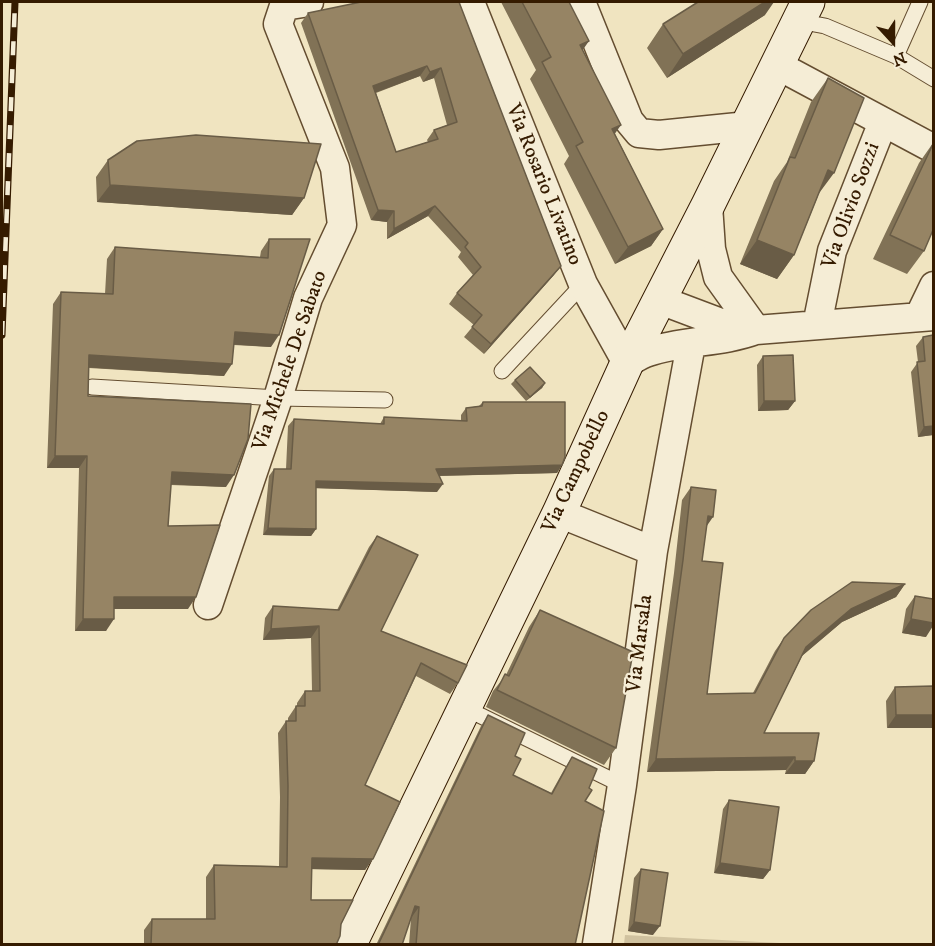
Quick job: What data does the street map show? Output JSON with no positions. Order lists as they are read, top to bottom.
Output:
{
  "streets": {
    "main road": ["Via Campobello"],
    "street": [
      "Via Rosario Livatino",
      "Via Olivio Sozzi",
      "Via Michele De Sabato",
      "Via Marsala"
    ]
  },
  "crossings": [
    ["Via Rosario Livatino", "Via Campobello"],
    ["Via Olivio Sozzi", "Via Campobello"]
  ],
  "north": "bottom"
}
